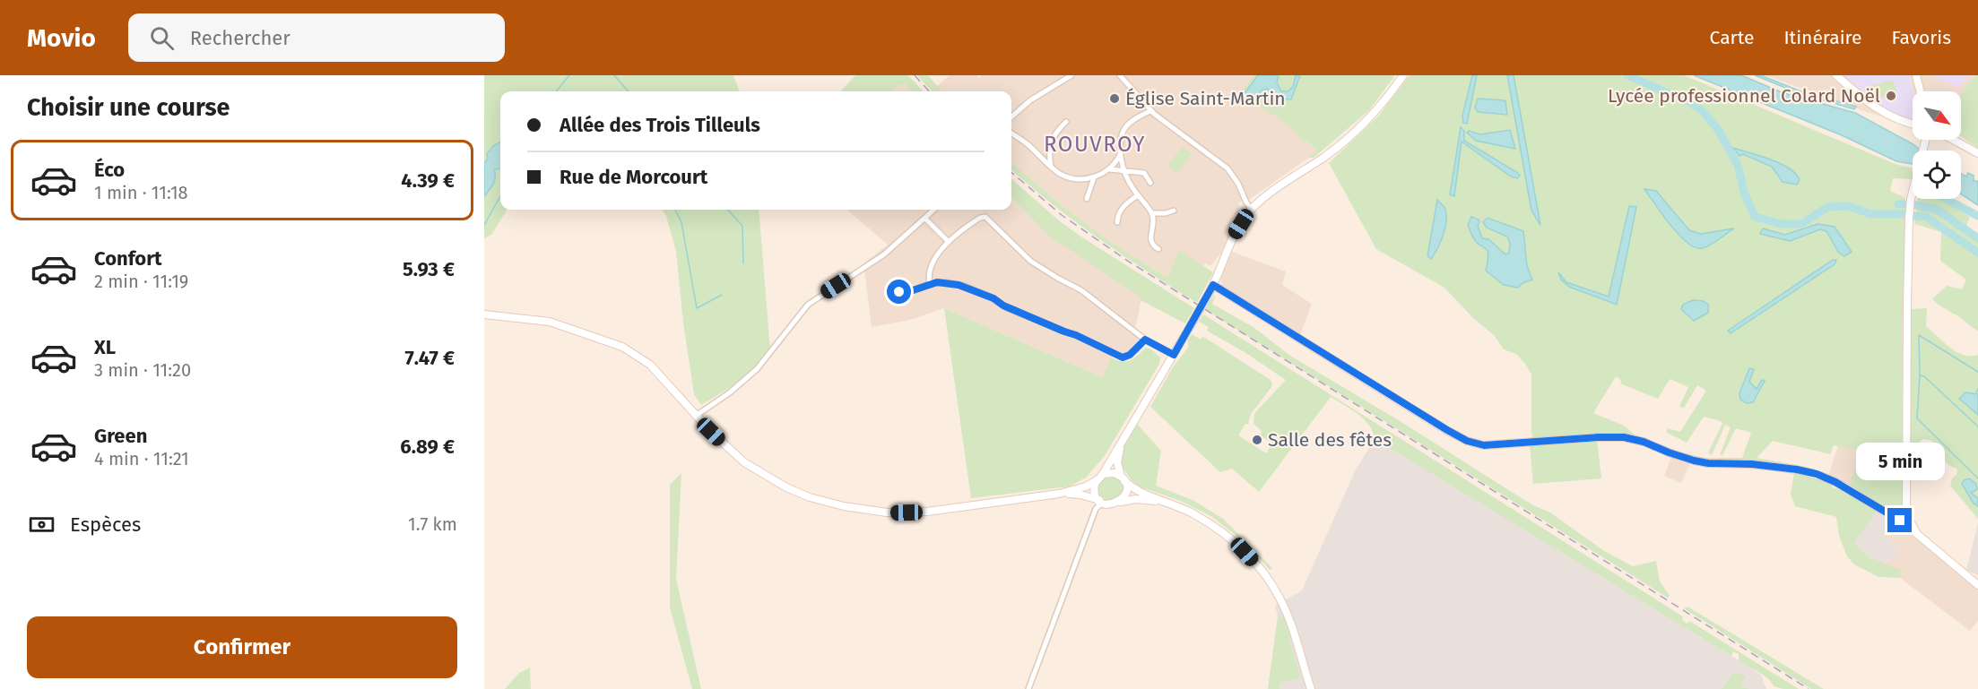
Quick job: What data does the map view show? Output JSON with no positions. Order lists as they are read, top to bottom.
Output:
{
  "districts": ["ROUVROY"],
  "places": ["Lycée professionnel Colard Noël", "Église Saint-Martin", "Salle des fêtes"],
  "north": "bottom right",
  "page": {
    "header": "Movio",
    "search": "Rechercher",
    "nav": ["Carte", "Itinéraire", "Favoris"],
    "heading": "Choisir une course",
    "banner": ["Allée des Trois Tilleuls", "Rue de Morcourt"],
    "list": [
      {
        "name": "Éco",
        "note": "1 min · 11:18",
        "value": "4.39 €"
      },
      {
        "name": "Confort",
        "note": "2 min · 11:19",
        "value": "5.93 €"
      },
      {
        "name": "XL",
        "note": "3 min · 11:20",
        "value": "7.47 €"
      },
      {
        "name": "Green",
        "note": "4 min · 11:21",
        "value": "6.89 €"
      }
    ],
    "bubble": "5 min",
    "pay": ["Espèces", "1.7 km"],
    "buttons": "Confirmer"
  }
}
